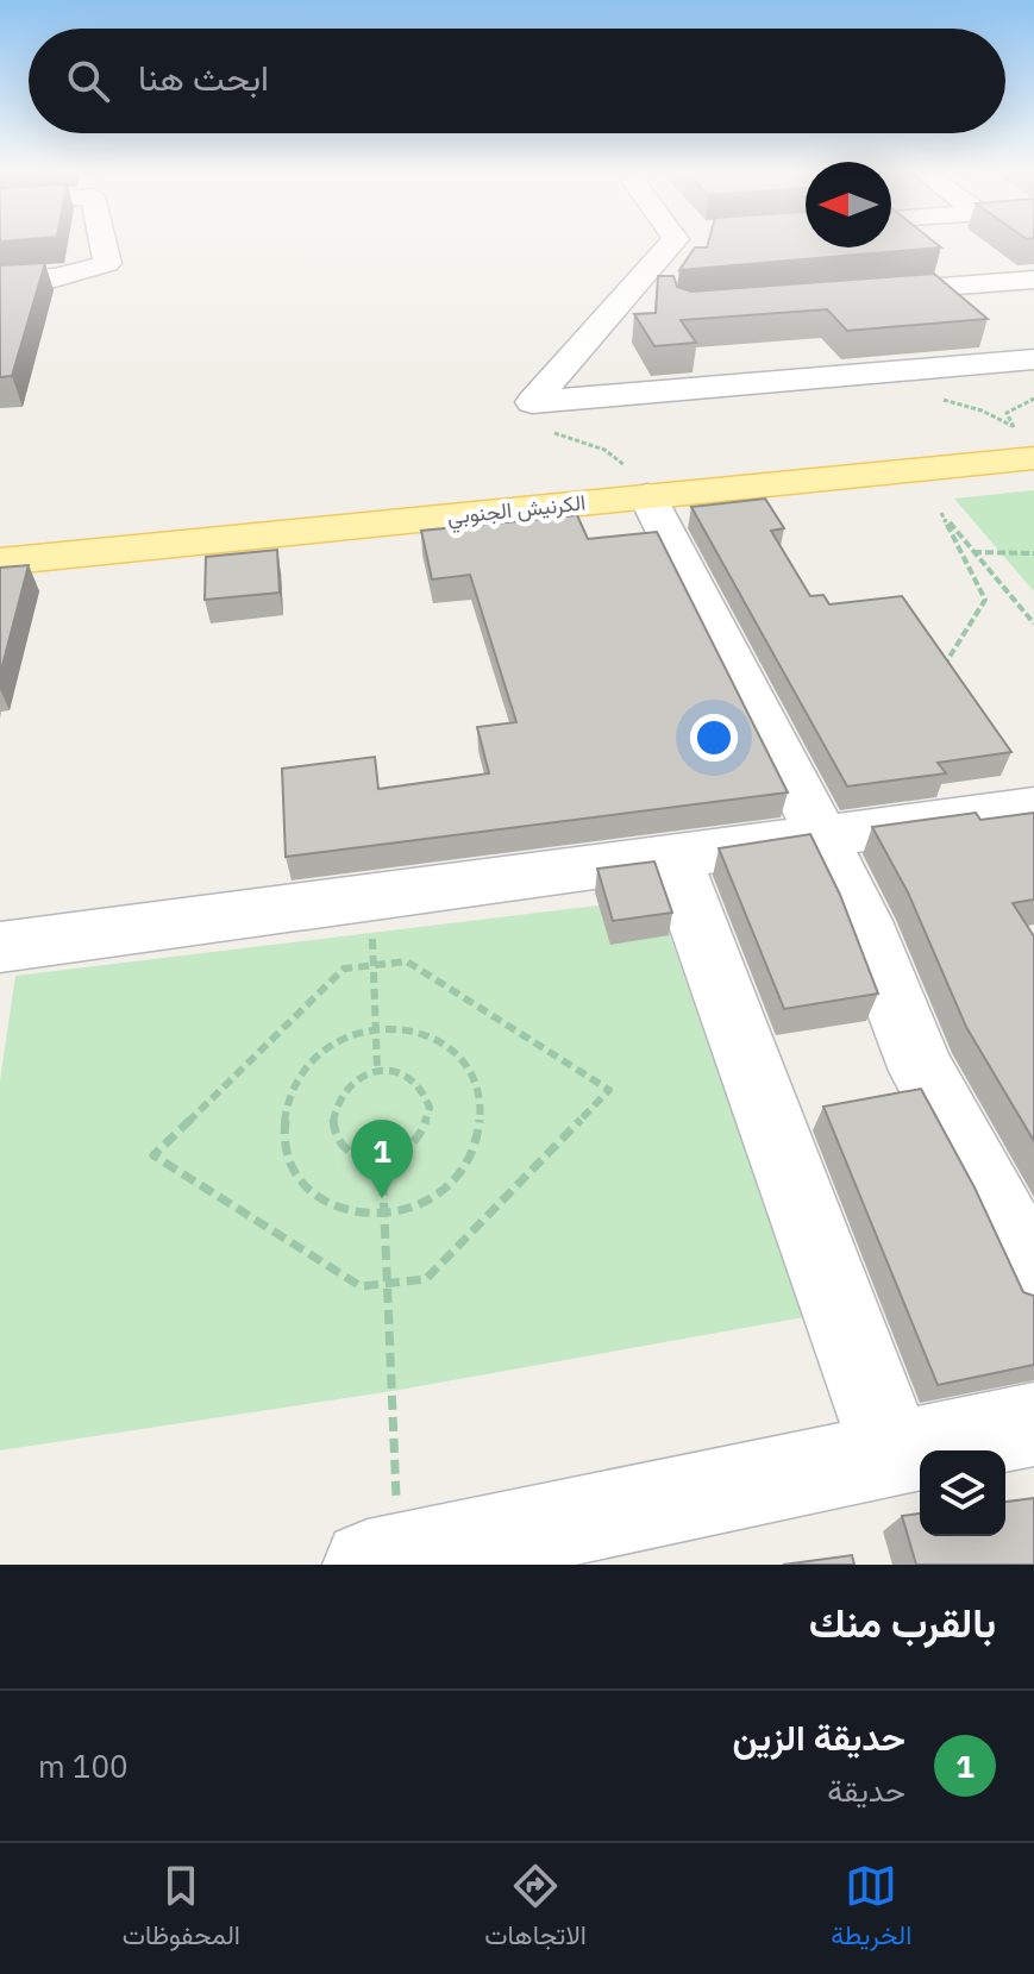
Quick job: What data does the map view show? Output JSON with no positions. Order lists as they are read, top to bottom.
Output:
{
  "streets": {
    "main road": ["الكرنيش الجنوبي"]
  },
  "north": "left",
  "page": {
    "search": "ابحث هنا",
    "pins": "1",
    "heading": "بالقرب منك",
    "list": [
      {
        "mark": "1",
        "name": "حديقة الزين",
        "note": "حديقة",
        "value": "100 m"
      }
    ],
    "nav": ["الخريطة", "الاتجاهات", "المحفوظات"]
  }
}
